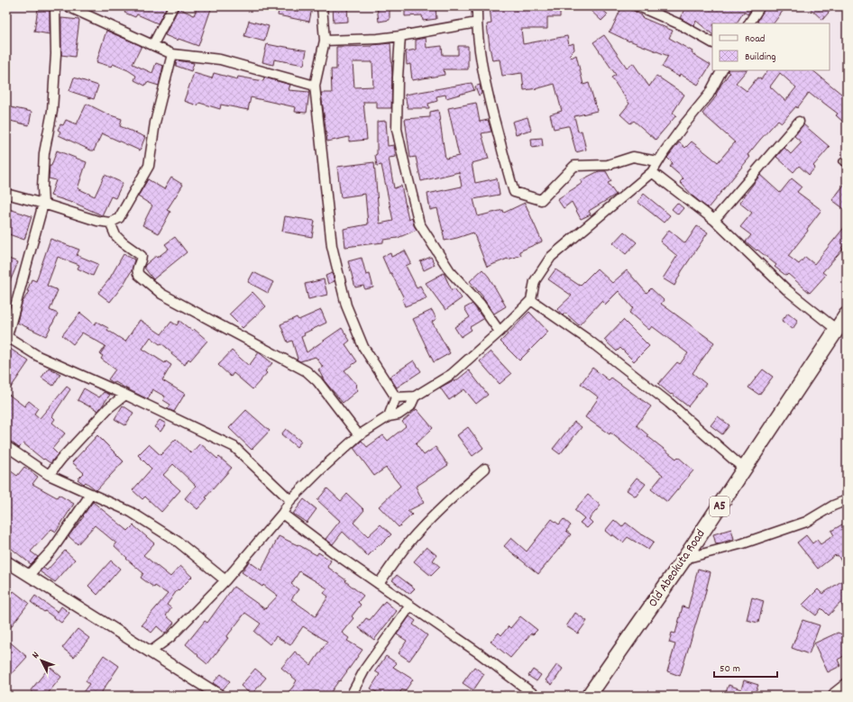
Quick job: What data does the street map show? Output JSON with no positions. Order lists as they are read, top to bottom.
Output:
{
  "streets": {
    "highway": ["A5", "Old Abeokuta Road"]
  },
  "legend": ["Road", "Building"],
  "scale_bar": "50 m",
  "north": "top left"
}
